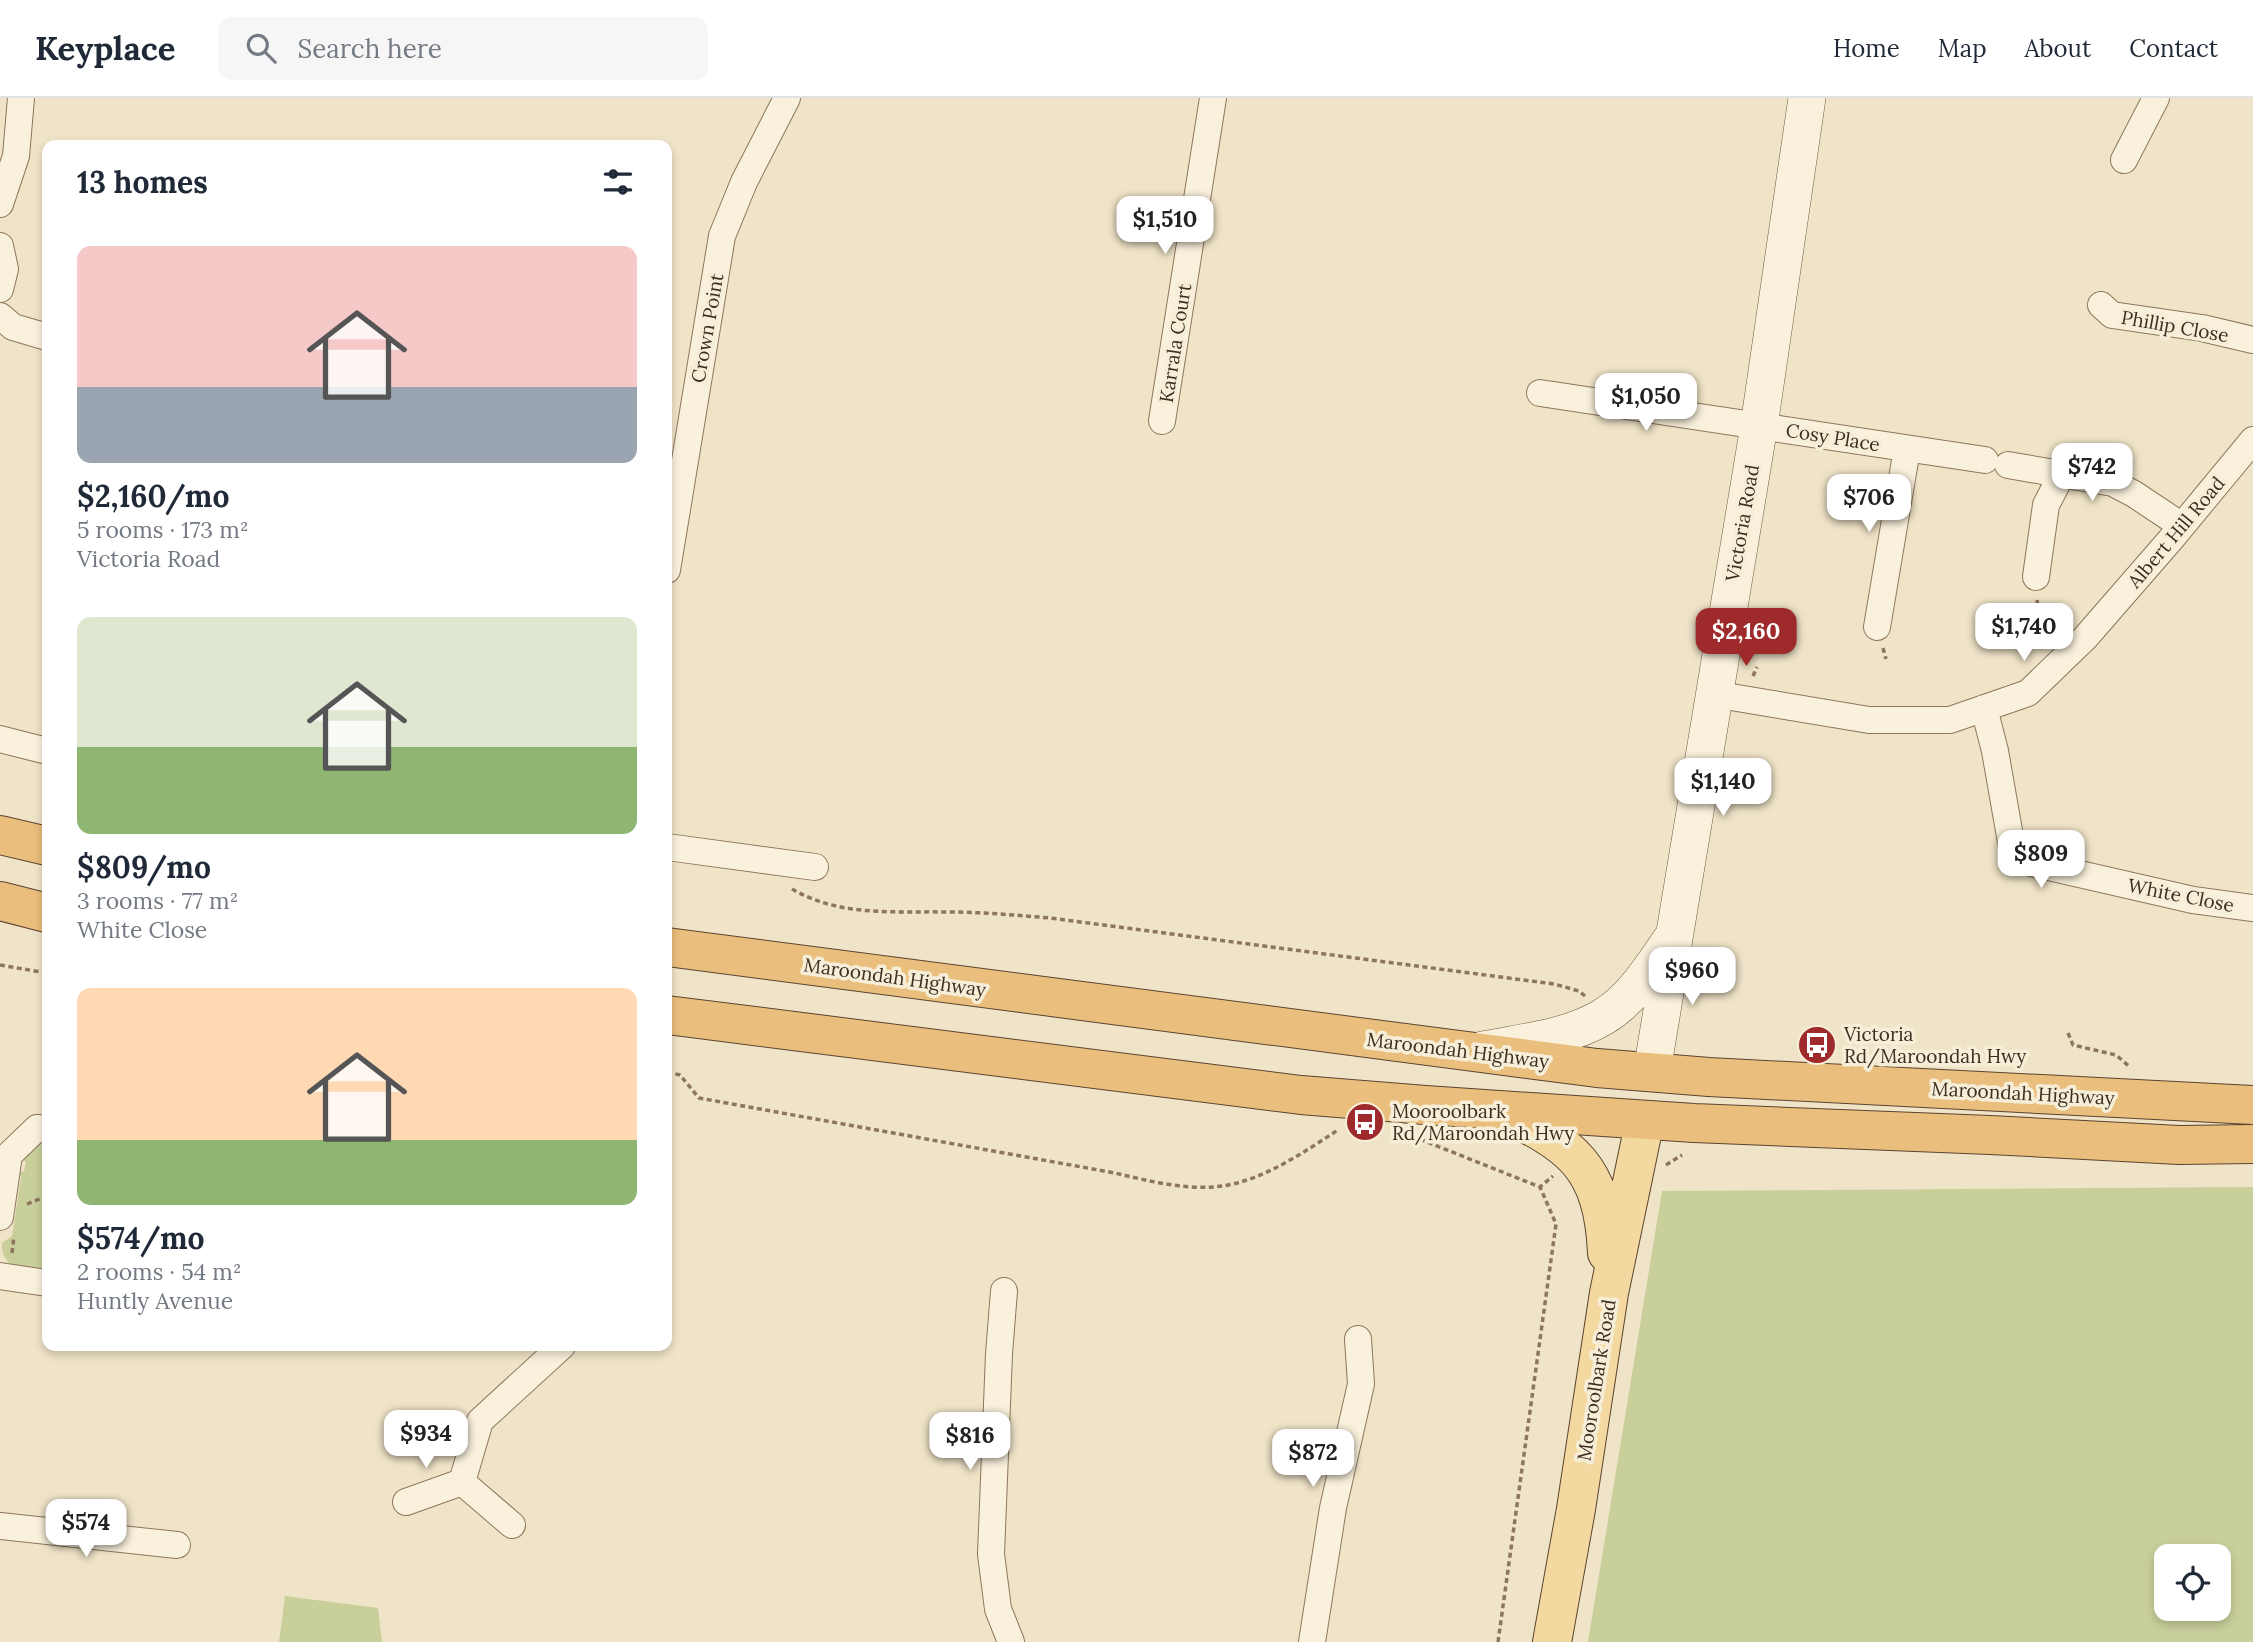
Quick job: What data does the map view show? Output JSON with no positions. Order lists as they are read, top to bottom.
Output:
{
  "streets": {
    "highway": ["Maroondah Highway"],
    "main road": ["Victoria Road", "Mooroolbark Road"],
    "street": [
      "Phillip Close",
      "Crown Point",
      "Karrala Court",
      "Cosy Place",
      "Albert Hill Road",
      "White Close"
    ]
  },
  "crossings": [
    ["Cosy Place", "Victoria Road"],
    ["Cosy Place", "Albert Hill Road"],
    ["Victoria Road", "Albert Hill Road"],
    ["Victoria Road", "Maroondah Highway"],
    ["Albert Hill Road", "White Close"]
  ],
  "places": {
    "bus stop": ["Victoria Rd/Maroondah Hwy", "Mooroolbark Rd/Maroondah Hwy"]
  },
  "page": {
    "header": "Keyplace",
    "search": "Search here",
    "nav": [
      "Home",
      "Map",
      "About",
      "Contact"
    ],
    "heading": "13 homes",
    "price": [
      "$1,510",
      "$1,050",
      "$742",
      "$706",
      "$1,740",
      "$2,160",
      "$1,140",
      "$809",
      "$960",
      "$934",
      "$816",
      "$872",
      "$574"
    ],
    "list": [
      {
        "name": "$2,160/mo",
        "note": "5 rooms · 173 m² · Victoria Road"
      },
      {
        "name": "$809/mo",
        "note": "3 rooms · 77 m² · White Close"
      },
      {
        "name": "$574/mo",
        "note": "2 rooms · 54 m² · Huntly Avenue"
      }
    ]
  }
}
